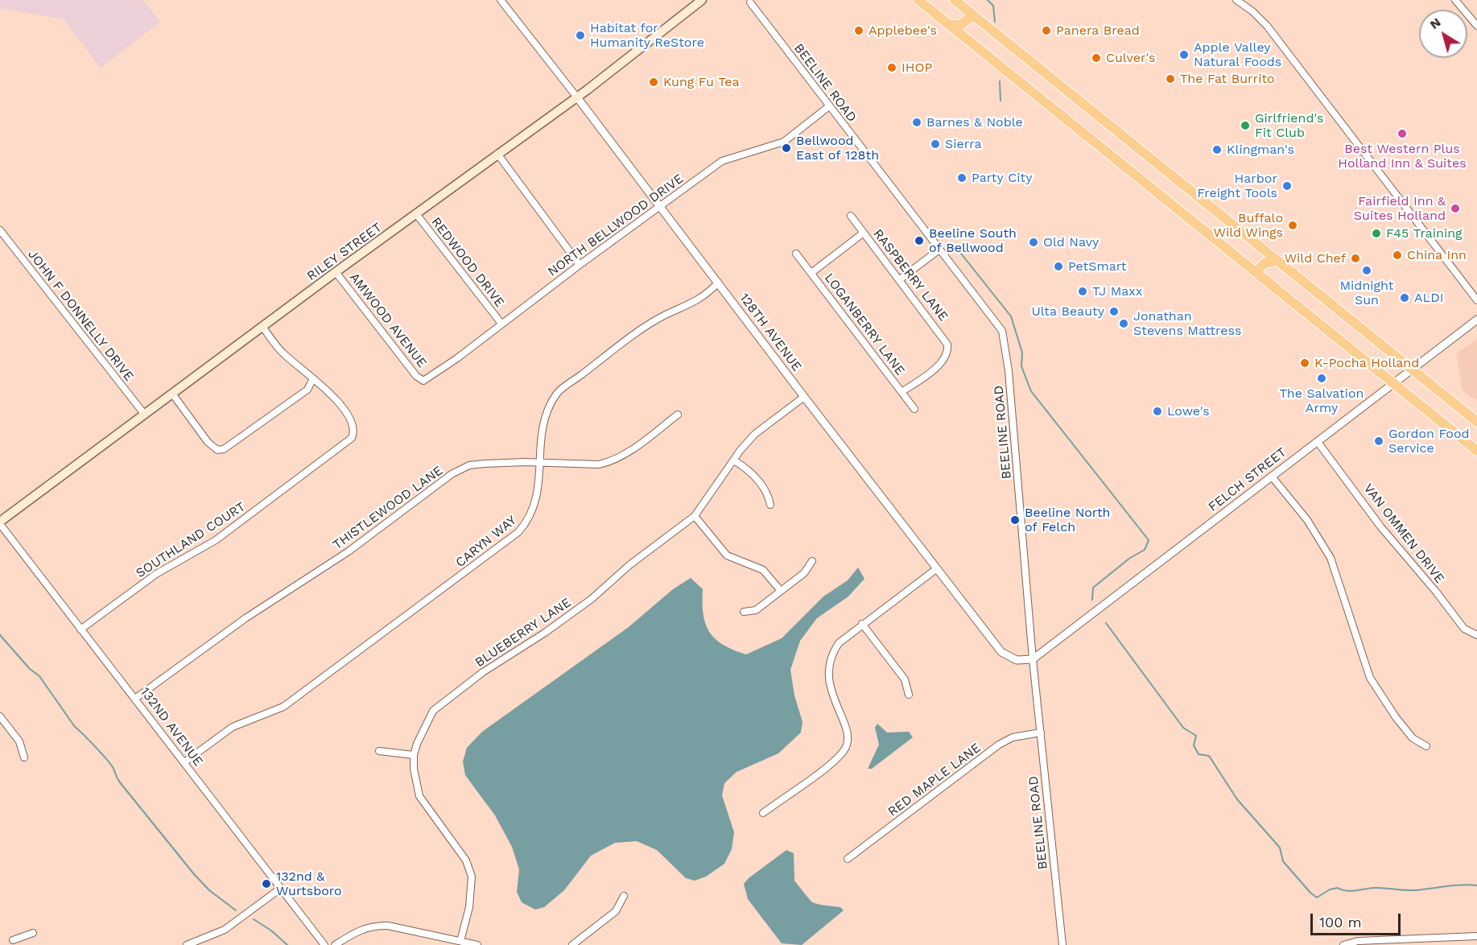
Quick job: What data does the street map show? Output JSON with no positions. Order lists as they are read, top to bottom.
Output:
{
  "streets": {
    "main road": ["RILEY STREET"],
    "street": [
      "BEELINE ROAD",
      "NORTH BELLWOOD DRIVE",
      "REDWOOD DRIVE",
      "RASPBERRY LANE",
      "JOHN F DONNELLY DRIVE",
      "AMWOOD AVENUE",
      "LOGANBERRY LANE",
      "128TH AVENUE",
      "FELCH STREET",
      "THISTLEWOOD LANE",
      "VAN OMMEN DRIVE",
      "SOUTHLAND COURT",
      "CARYN WAY",
      "BLUEBERRY LANE",
      "132ND AVENUE",
      "RED MAPLE LANE"
    ]
  },
  "crossings": [
    ["BEELINE ROAD", "NORTH BELLWOOD DRIVE"],
    ["BEELINE ROAD", "128TH AVENUE"],
    ["BEELINE ROAD", "FELCH STREET"],
    ["BEELINE ROAD", "RED MAPLE LANE"],
    ["NORTH BELLWOOD DRIVE", "REDWOOD DRIVE"],
    ["NORTH BELLWOOD DRIVE", "AMWOOD AVENUE"],
    ["NORTH BELLWOOD DRIVE", "128TH AVENUE"],
    ["RILEY STREET", "REDWOOD DRIVE"],
    ["RILEY STREET", "JOHN F DONNELLY DRIVE"],
    ["RILEY STREET", "AMWOOD AVENUE"],
    ["RILEY STREET", "128TH AVENUE"],
    ["RILEY STREET", "132ND AVENUE"],
    ["RASPBERRY LANE", "LOGANBERRY LANE"],
    ["128TH AVENUE", "FELCH STREET"],
    ["128TH AVENUE", "CARYN WAY"],
    ["128TH AVENUE", "BLUEBERRY LANE"],
    ["FELCH STREET", "VAN OMMEN DRIVE"],
    ["THISTLEWOOD LANE", "CARYN WAY"],
    ["THISTLEWOOD LANE", "132ND AVENUE"],
    ["SOUTHLAND COURT", "132ND AVENUE"],
    ["CARYN WAY", "132ND AVENUE"]
  ],
  "places": [
    "Applebee's",
    "Panera Bread",
    "Habitat for Humanity ReStore",
    "Apple Valley Natural Foods",
    "Culver's",
    "IHOP",
    "The Fat Burrito",
    "Kung Fu Tea",
    "Barnes & Noble",
    "Girlfriend's Fit Club",
    "Best Western Plus Holland Inn & Suites",
    "Sierra",
    "Bellwood East of 128th",
    "Klingman's",
    "Party City",
    "Harbor Freight Tools",
    "Fairfield Inn & Suites Holland",
    "Buffalo Wild Wings",
    "F45 Training",
    "Beeline South of Bellwood",
    "Old Navy",
    "China Inn",
    "Wild Chef",
    "PetSmart",
    "Midnight Sun",
    "TJ Maxx",
    "ALDI",
    "Ulta Beauty",
    "Jonathan Stevens Mattress",
    "K-Pocha Holland",
    "The Salvation Army",
    "Lowe's",
    "Gordon Food Service",
    "Beeline North of Felch",
    "132nd & Wurtsboro"
  ],
  "scale_bar": "100 m",
  "north": "top left"
}
